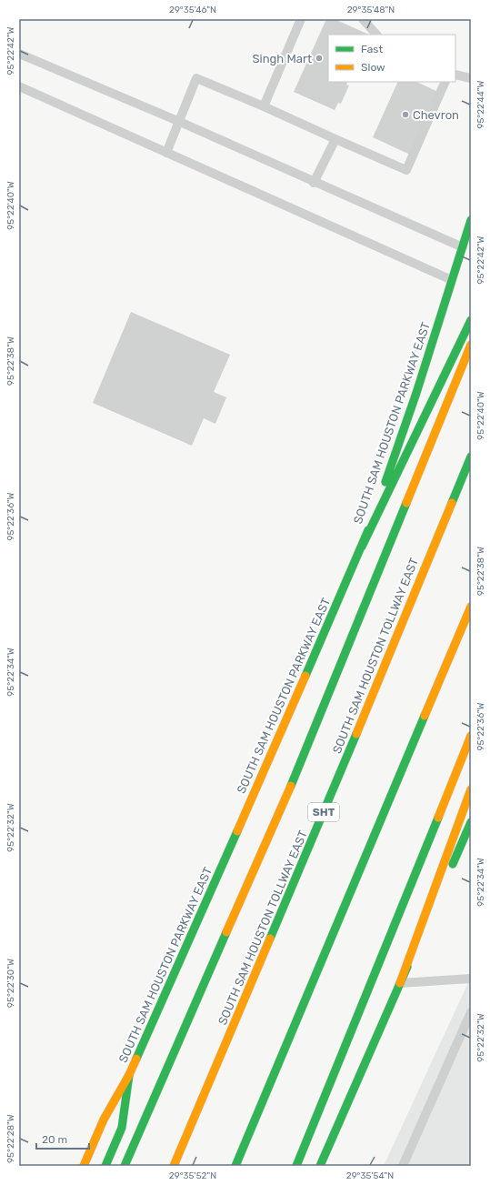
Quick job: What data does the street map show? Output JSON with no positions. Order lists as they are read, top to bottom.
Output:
{
  "streets": {
    "main road": ["SOUTH SAM HOUSTON PARKWAY EAST", "SOUTH SAM HOUSTON TOLLWAY EAST", "SHT"]
  },
  "places": ["Singh Mart", "Chevron"],
  "legend": ["Fast", "Slow"],
  "scale_bar": "20 m",
  "coordinates": [
    "29°35'46\"N",
    "29°35'48\"N",
    "95°22'42\"W",
    "95°22'44\"W",
    "95°22'40\"W",
    "95°22'38\"W",
    "95°22'36\"W",
    "95°22'34\"W",
    "95°22'32\"W",
    "95°22'30\"W",
    "95°22'28\"W",
    "29°35'52\"N",
    "29°35'54\"N"
  ]
}
